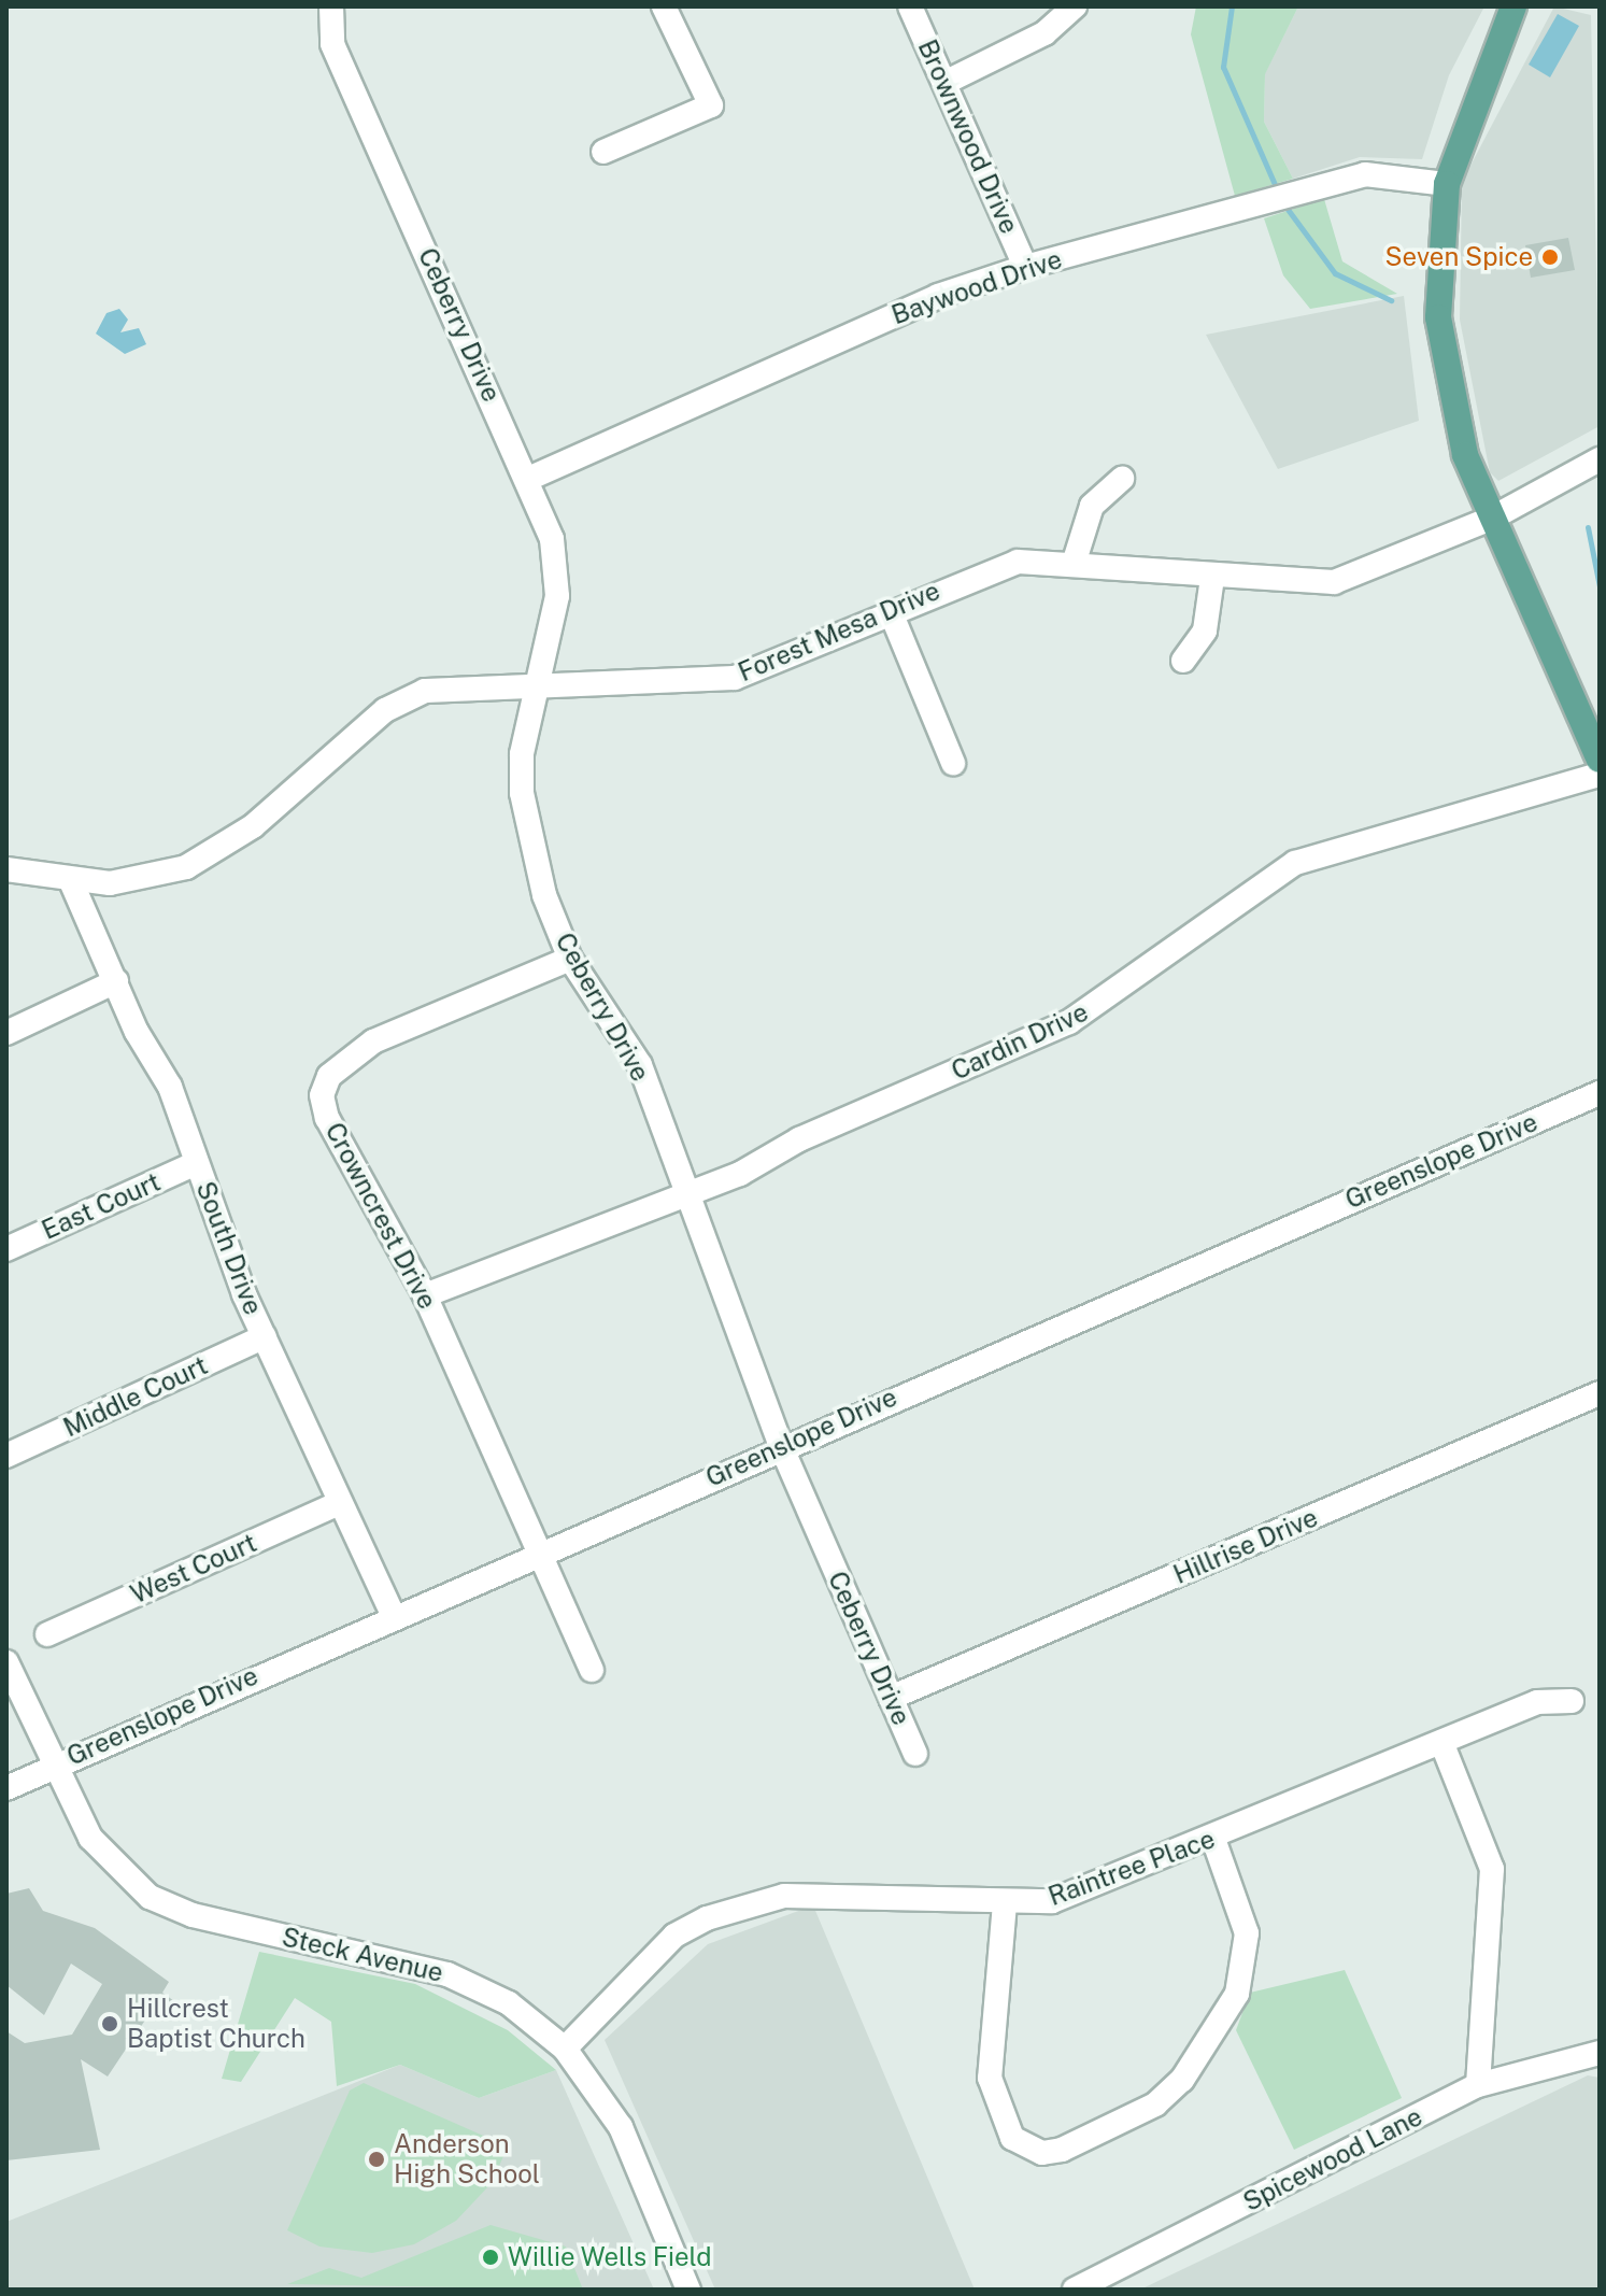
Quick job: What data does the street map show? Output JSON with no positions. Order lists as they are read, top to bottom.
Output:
{
  "streets": {
    "street": [
      "Brownwood Drive",
      "Baywood Drive",
      "Ceberry Drive",
      "Forest Mesa Drive",
      "Cardin Drive",
      "Greenslope Drive",
      "East Court",
      "Crowncrest Drive",
      "South Drive",
      "Middle Court",
      "Hillrise Drive",
      "West Court",
      "Raintree Place",
      "Steck Avenue",
      "Spicewood Lane"
    ]
  },
  "crossings": [
    ["Brownwood Drive", "Baywood Drive"],
    ["Baywood Drive", "Ceberry Drive"],
    ["Ceberry Drive", "Forest Mesa Drive"],
    ["Ceberry Drive", "Cardin Drive"],
    ["Ceberry Drive", "Greenslope Drive"],
    ["Ceberry Drive", "Crowncrest Drive"],
    ["Ceberry Drive", "Hillrise Drive"],
    ["Forest Mesa Drive", "South Drive"],
    ["Cardin Drive", "Crowncrest Drive"],
    ["Greenslope Drive", "Crowncrest Drive"],
    ["Greenslope Drive", "South Drive"],
    ["Greenslope Drive", "Steck Avenue"],
    ["East Court", "South Drive"],
    ["South Drive", "Middle Court"],
    ["South Drive", "West Court"],
    ["Raintree Place", "Steck Avenue"]
  ],
  "places": [
    "Seven Spice",
    "Hillcrest Baptist Church",
    "Anderson High School",
    "Willie Wells Field"
  ]
}
